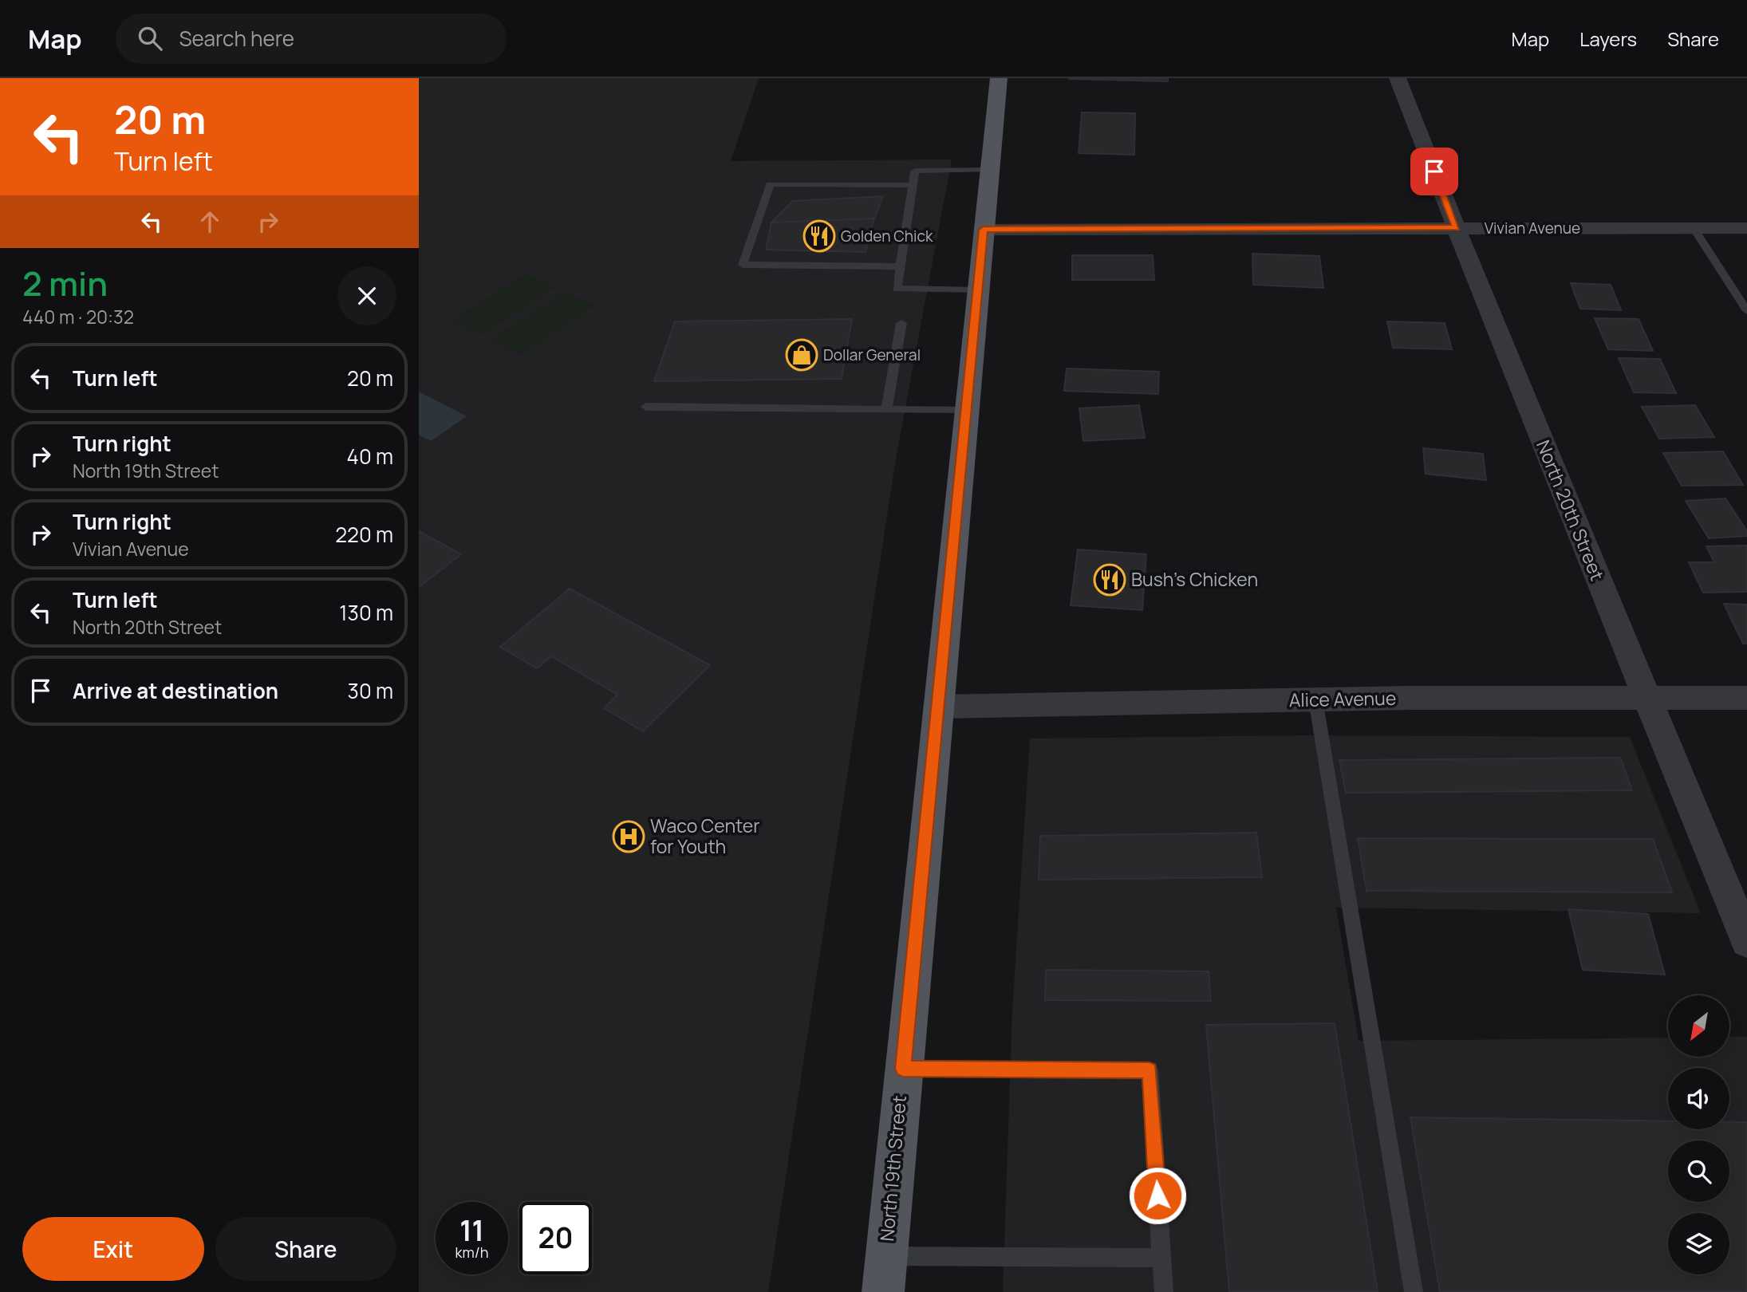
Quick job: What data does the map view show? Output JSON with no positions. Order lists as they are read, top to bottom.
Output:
{
  "streets": {
    "main road": ["North 19th Street"],
    "street": ["Vivian Avenue", "North 20th Street", "Alice Avenue"]
  },
  "crossings": [
    ["Vivian Avenue", "North 20th Street"],
    ["Vivian Avenue", "North 19th Street"],
    ["North 20th Street", "Alice Avenue"],
    ["Alice Avenue", "North 19th Street"]
  ],
  "places": {
    "restaurant": ["Golden Chick", "Bush's Chicken"],
    "shop": ["Dollar General"],
    "hospital": ["Waco Center for Youth"]
  },
  "north": "bottom left",
  "page": {
    "header": "Map",
    "search": "Search here",
    "nav": ["Map", "Layers", "Share"],
    "turn": ["20 m", "Turn left"],
    "heading": ["2 min", "440 m · 20:32"],
    "list": [
      {
        "name": "Turn left",
        "value": "20 m"
      },
      {
        "name": "Turn right",
        "note": "North 19th Street",
        "value": "40 m"
      },
      {
        "name": "Turn right",
        "note": "Vivian Avenue",
        "value": "220 m"
      },
      {
        "name": "Turn left",
        "note": "North 20th Street",
        "value": "130 m"
      },
      {
        "name": "Arrive at destination",
        "value": "30 m"
      }
    ],
    "speed": "11 km/h",
    "limit": "20",
    "buttons": ["Exit", "Share"]
  }
}
